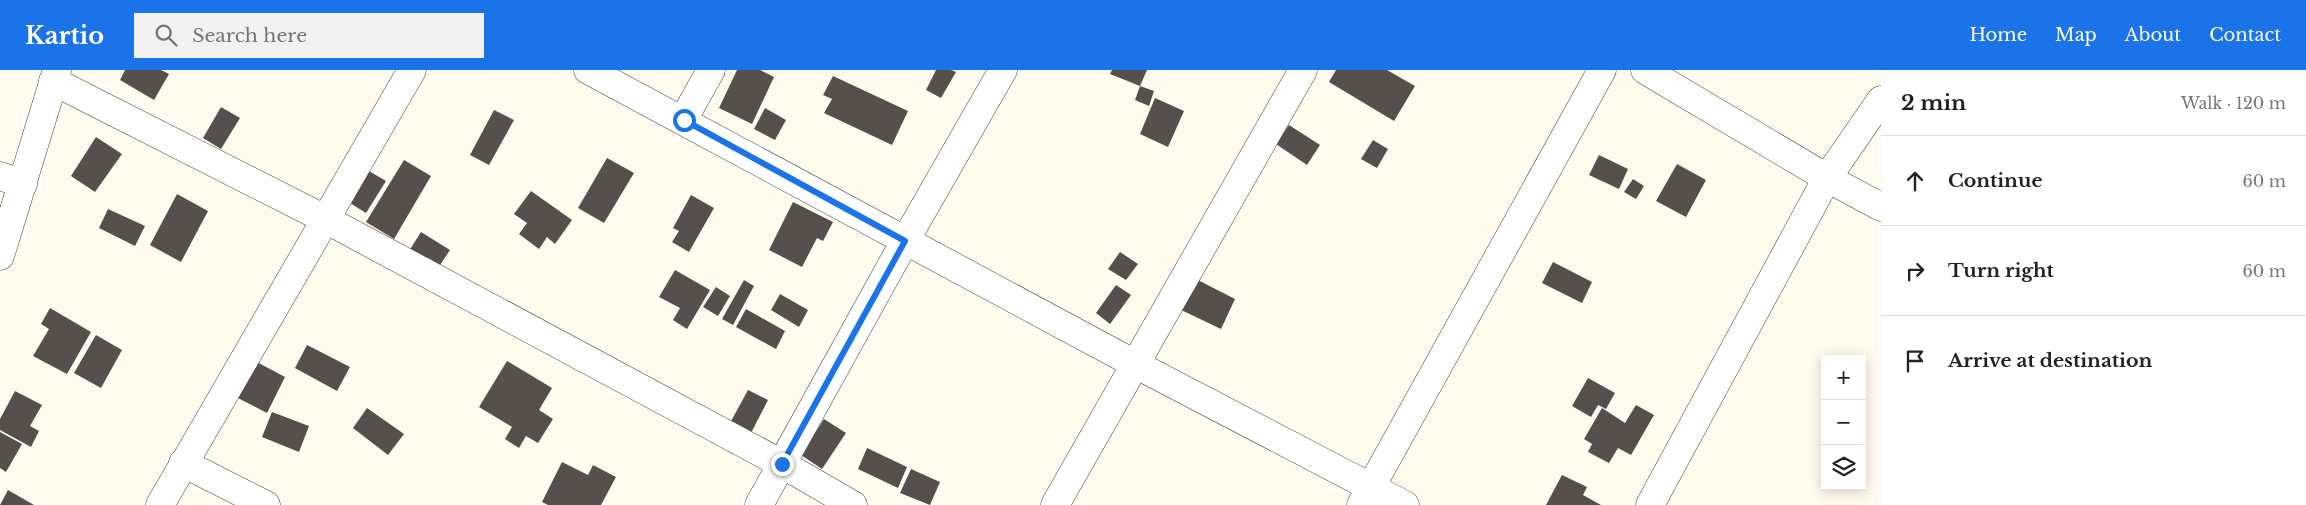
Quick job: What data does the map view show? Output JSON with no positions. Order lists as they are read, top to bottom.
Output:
{
  "page": {
    "header": "Kartio",
    "search": "Search here",
    "nav": [
      "Home",
      "Map",
      "About",
      "Contact"
    ],
    "heading": ["2 min", "Walk · 120 m"],
    "list": [
      ["Continue", "60 m"],
      ["Turn right", "60 m"],
      "Arrive at destination"
    ],
    "map_buttons": ["+", "−"]
  }
}
